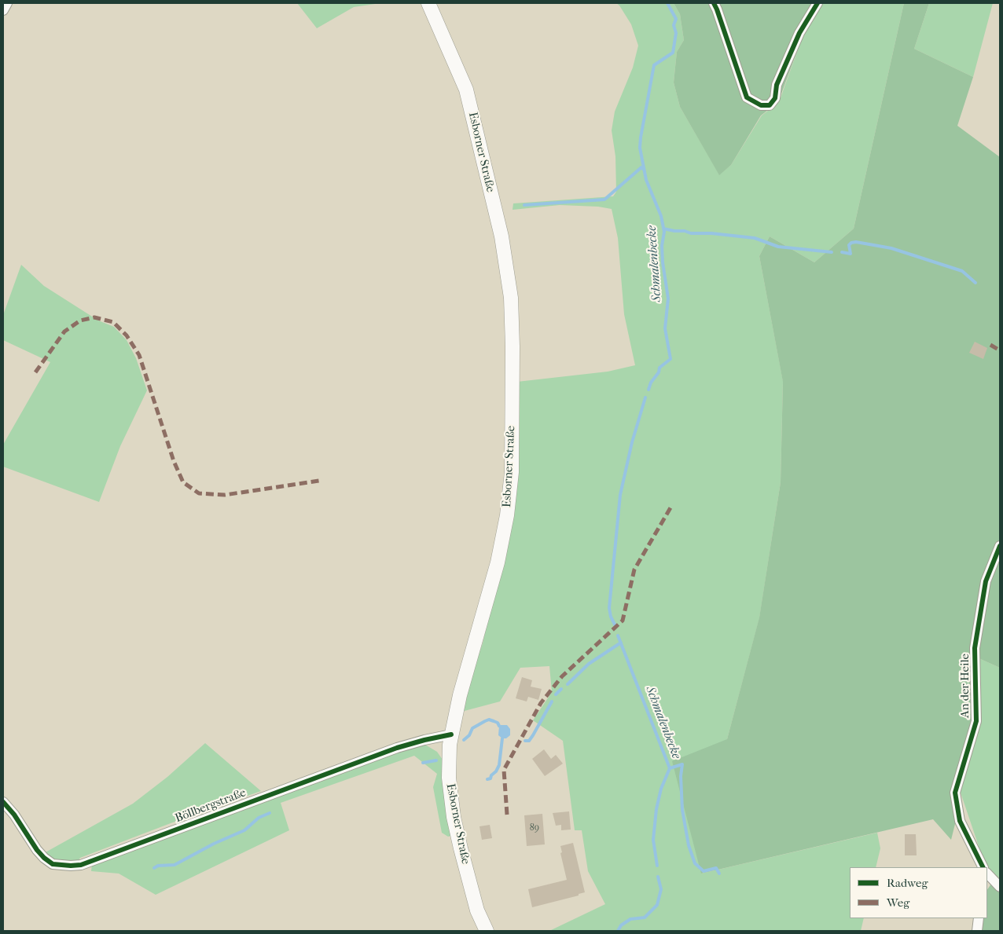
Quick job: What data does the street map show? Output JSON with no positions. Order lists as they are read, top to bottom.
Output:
{
  "streets": {
    "main road": ["Esborner Straße"],
    "street": ["An der Heile", "Böllbergstraße"]
  },
  "crossings": [
    ["Esborner Straße", "Böllbergstraße"]
  ],
  "water": ["Schmalenbecke"],
  "house_numbers": ["89"],
  "legend": ["Radweg", "Weg"]
}
